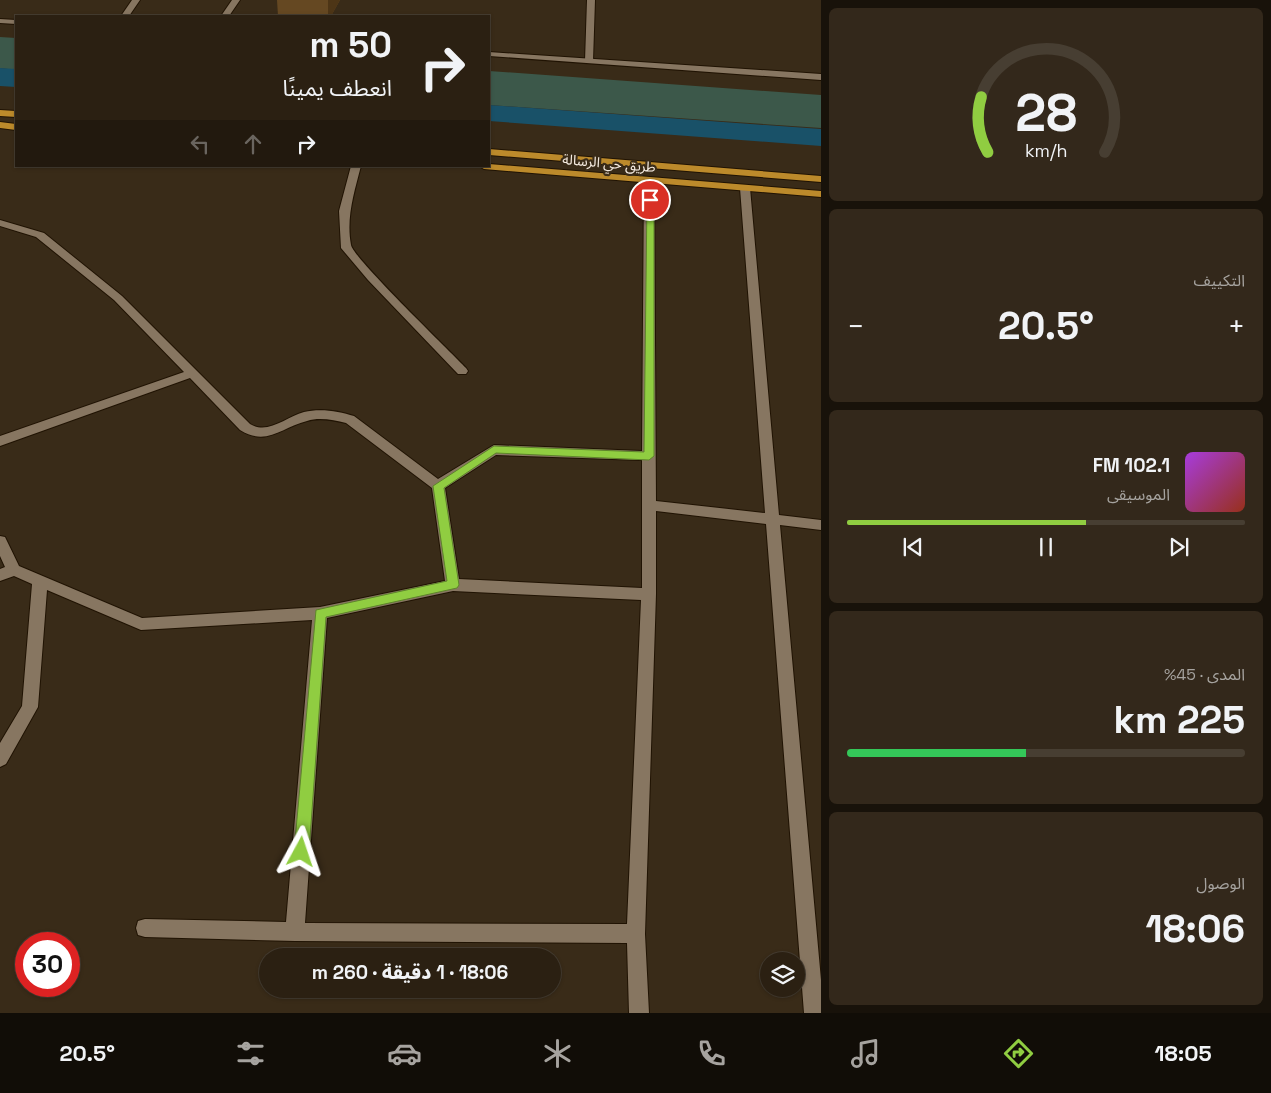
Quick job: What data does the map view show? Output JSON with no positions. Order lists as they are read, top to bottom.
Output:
{
  "streets": {
    "main road": ["طريق حي الرسالة"]
  },
  "page": {
    "turn": ["50 m", "انعطف يمينًا"],
    "tile": [
      "التكييف",
      ["المدى · 45%", "225 km"],
      ["الوصول", "18:06"]
    ],
    "heat": ["−", "20.5°", "+"],
    "song": ["102.1 FM", "الموسيقى"],
    "limit": "30",
    "trip": "18:06 · 1 دقيقة · 260 m",
    "tabs": ["18:05", "20.5°"],
    "gauge": ["28", "km/h"]
  }
}
